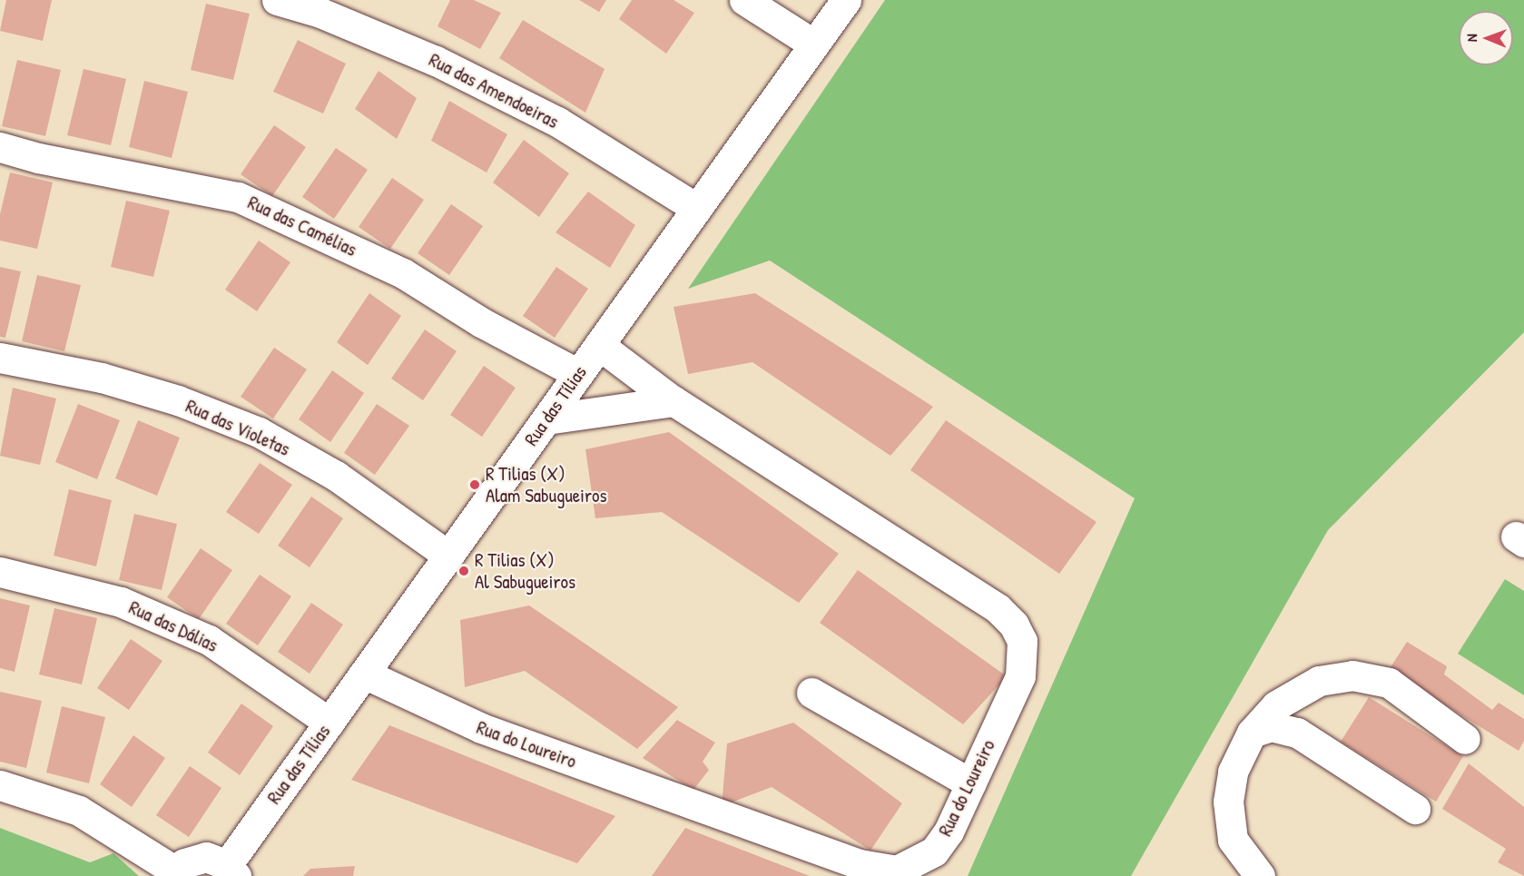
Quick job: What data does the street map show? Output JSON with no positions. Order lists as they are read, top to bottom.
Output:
{
  "streets": {
    "street": [
      "Rua das Amendoeiras",
      "Rua das Camélias",
      "Rua das Tílias",
      "Rua das Violetas",
      "Rua das Dálias",
      "Rua do Loureiro"
    ]
  },
  "crossings": [
    ["Rua das Amendoeiras", "Rua das Tílias"],
    ["Rua das Camélias", "Rua das Tílias"],
    ["Rua das Tílias", "Rua das Violetas"],
    ["Rua das Tílias", "Rua das Dálias"],
    ["Rua das Tílias", "Rua do Loureiro"]
  ],
  "places": ["R Tilias (X) Alam Sabugueiros", "R Tilias (X) Al Sabugueiros"],
  "north": "left"
}
